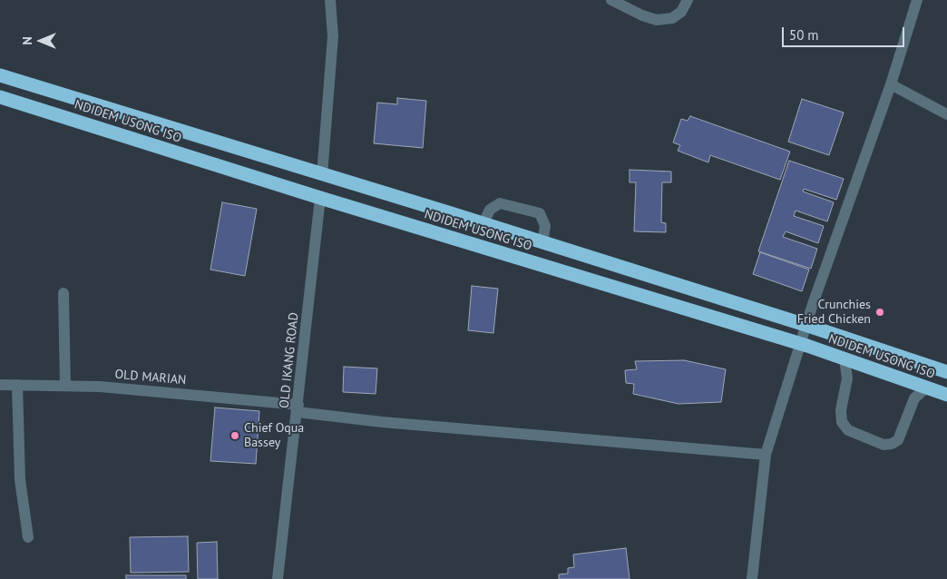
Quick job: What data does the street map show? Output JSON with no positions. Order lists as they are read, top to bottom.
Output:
{
  "streets": {
    "highway": ["NDIDEM USONG ISO"],
    "street": ["OLD IKANG ROAD", "OLD MARIAN"]
  },
  "crossings": [
    ["NDIDEM USONG ISO", "OLD IKANG ROAD"],
    ["OLD IKANG ROAD", "OLD MARIAN"]
  ],
  "places": ["Crunchies Fried Chicken", "Chief Oqua Bassey"],
  "scale_bar": "50 m",
  "north": "left"
}
